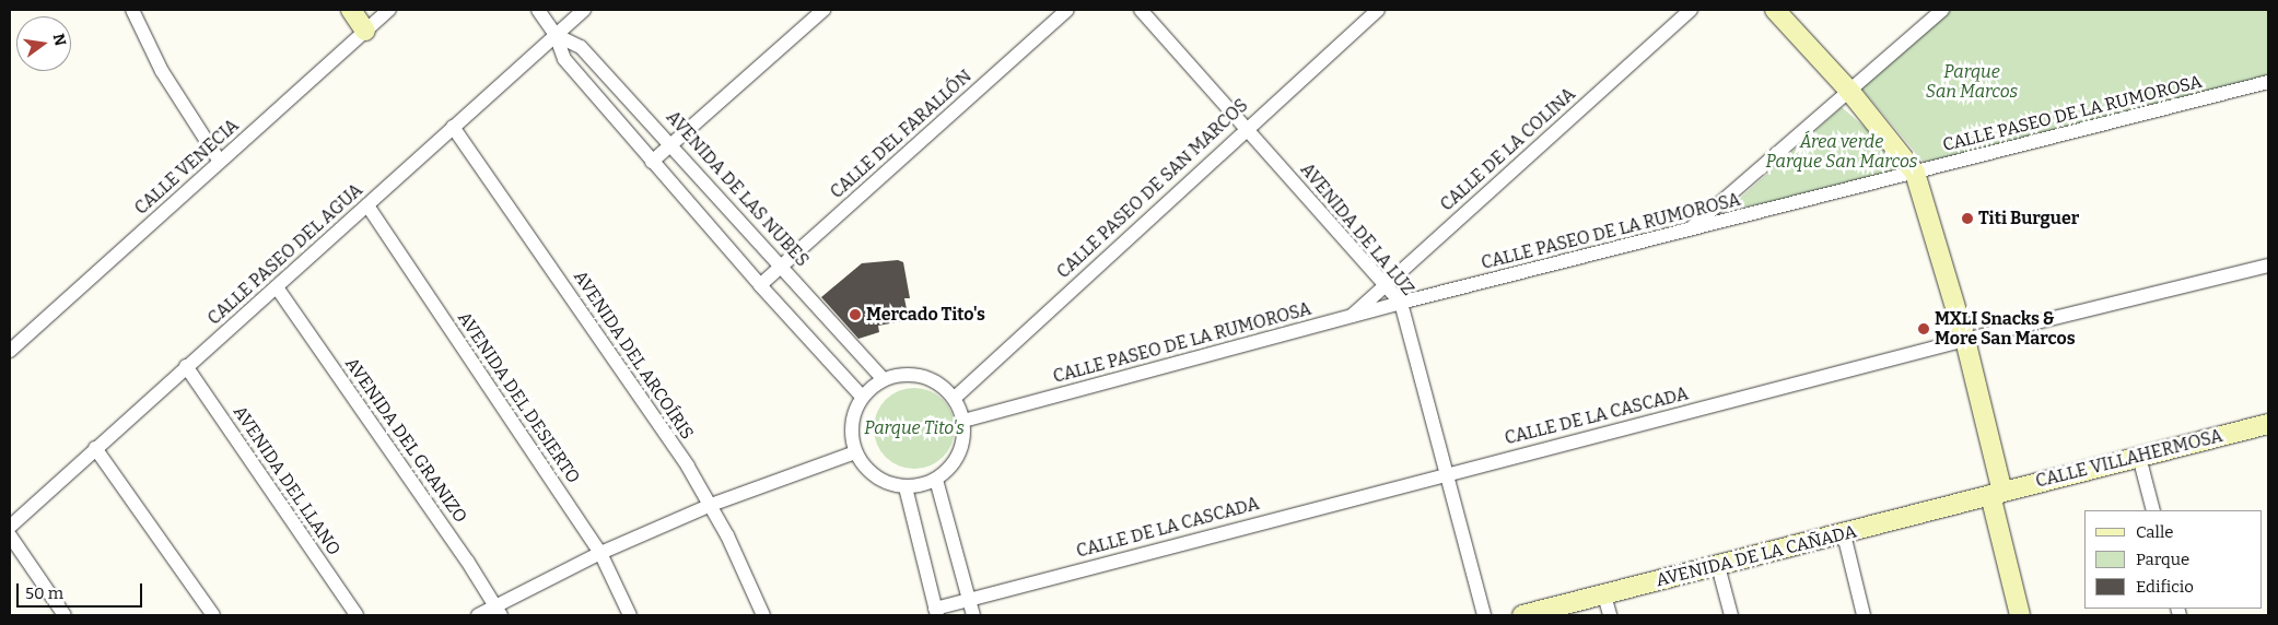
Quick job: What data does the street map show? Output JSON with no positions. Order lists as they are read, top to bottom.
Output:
{
  "streets": {
    "main road": ["CALLE VILLAHERMOSA", "AVENIDA DE LA CAÑADA"],
    "street": [
      "CALLE PASEO DE LA RUMOROSA",
      "CALLE DEL FARALLÓN",
      "CALLE DE LA COLINA",
      "CALLE VENECIA",
      "AVENIDA DE LAS NUBES",
      "CALLE PASEO DE SAN MARCOS",
      "AVENIDA DE LA LUZ",
      "CALLE PASEO DEL AGUA",
      "AVENIDA DEL ARCOÍRIS",
      "AVENIDA DEL DESIERTO",
      "CALLE DE LA CASCADA",
      "AVENIDA DEL GRANIZO",
      "AVENIDA DEL LLANO"
    ]
  },
  "crossings": [
    ["CALLE PASEO DE LA RUMOROSA", "CALLE DE LA COLINA"],
    ["CALLE PASEO DE LA RUMOROSA", "AVENIDA DE LAS NUBES"],
    ["CALLE PASEO DE LA RUMOROSA", "CALLE PASEO DE SAN MARCOS"],
    ["CALLE PASEO DE LA RUMOROSA", "AVENIDA DE LA LUZ"],
    ["CALLE DEL FARALLÓN", "AVENIDA DE LAS NUBES"],
    ["CALLE DE LA COLINA", "AVENIDA DE LA LUZ"],
    ["AVENIDA DE LAS NUBES", "CALLE PASEO DE SAN MARCOS"],
    ["AVENIDA DE LAS NUBES", "CALLE PASEO DEL AGUA"],
    ["CALLE PASEO DE SAN MARCOS", "AVENIDA DE LA LUZ"],
    ["AVENIDA DE LA LUZ", "CALLE DE LA CASCADA"],
    ["CALLE PASEO DEL AGUA", "AVENIDA DEL ARCOÍRIS"],
    ["CALLE PASEO DEL AGUA", "AVENIDA DEL DESIERTO"],
    ["CALLE PASEO DEL AGUA", "AVENIDA DEL GRANIZO"],
    ["CALLE PASEO DEL AGUA", "AVENIDA DEL LLANO"],
    ["CALLE VILLAHERMOSA", "AVENIDA DE LA CAÑADA"]
  ],
  "parks": ["Parque San Marcos", "Área verde Parque San Marcos", "Parque Tito's"],
  "places": ["Titi Burguer", "Mercado Tito's", "MXLI Snacks & More San Marcos"],
  "legend": ["Calle", "Parque", "Edificio"],
  "scale_bar": "50 m",
  "north": "right"
}
